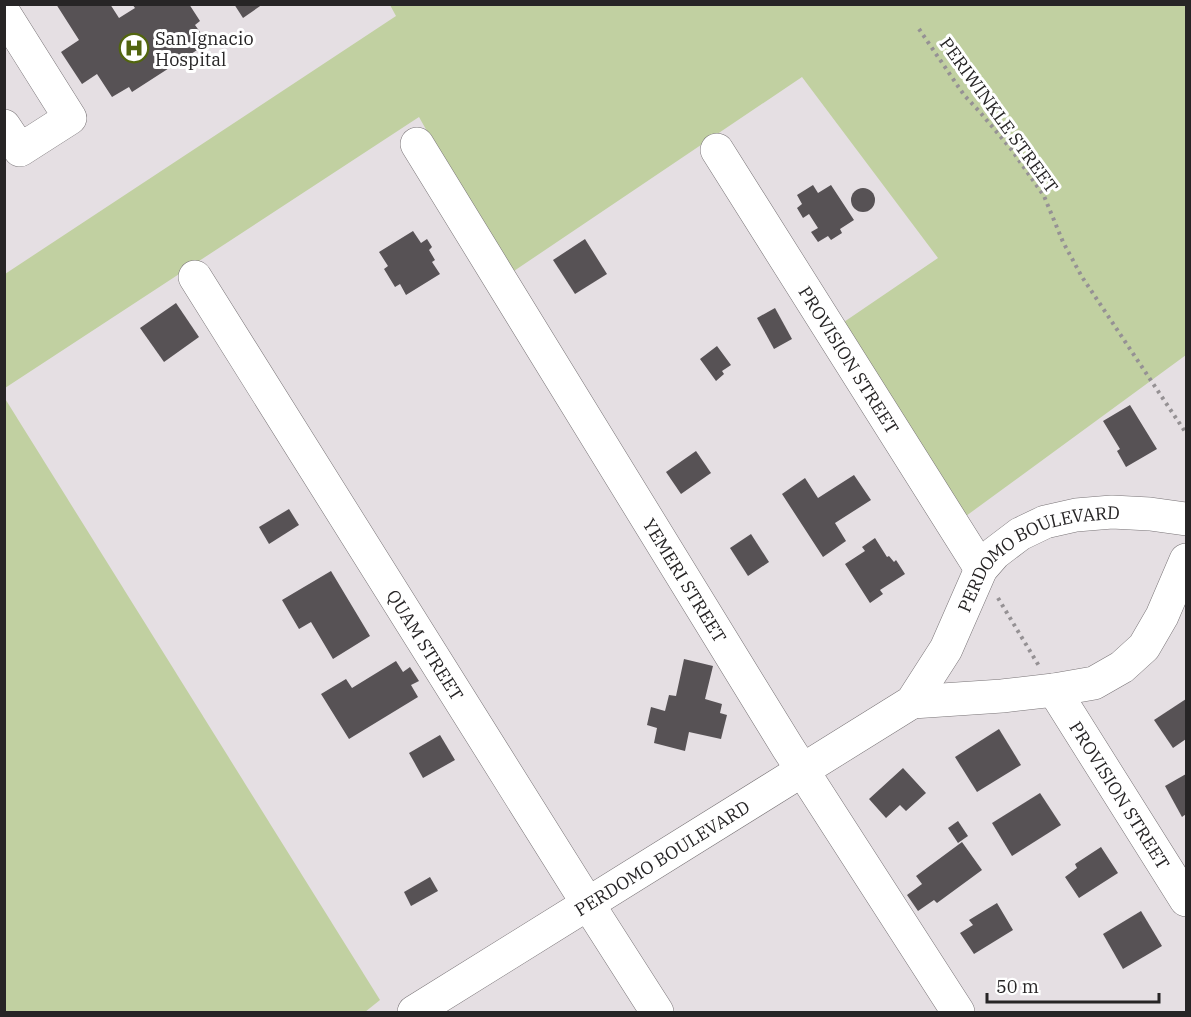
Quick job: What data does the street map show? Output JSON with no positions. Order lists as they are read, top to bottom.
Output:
{
  "streets": {
    "street": [
      "PROVISION STREET",
      "PERDOMO BOULEVARD",
      "YEMERI STREET",
      "QUAM STREET"
    ],
    "path": ["PERIWINKLE STREET"]
  },
  "crossings": [
    ["PROVISION STREET", "PERDOMO BOULEVARD"],
    ["PERDOMO BOULEVARD", "YEMERI STREET"],
    ["PERDOMO BOULEVARD", "QUAM STREET"]
  ],
  "places": {
    "hospital": ["San Ignacio Hospital"]
  },
  "scale_bar": "50 m"
}
